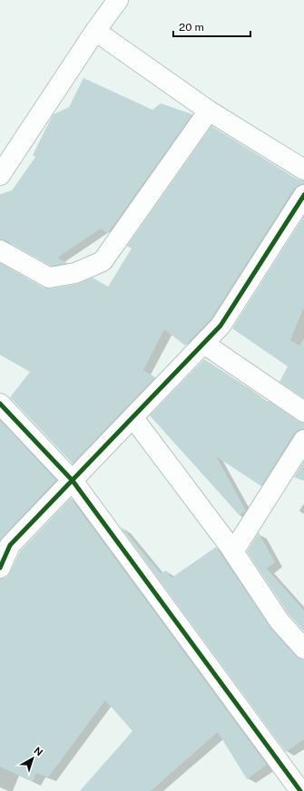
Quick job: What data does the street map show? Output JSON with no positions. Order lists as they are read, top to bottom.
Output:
{
  "scale_bar": "20 m",
  "north": "top right"
}
